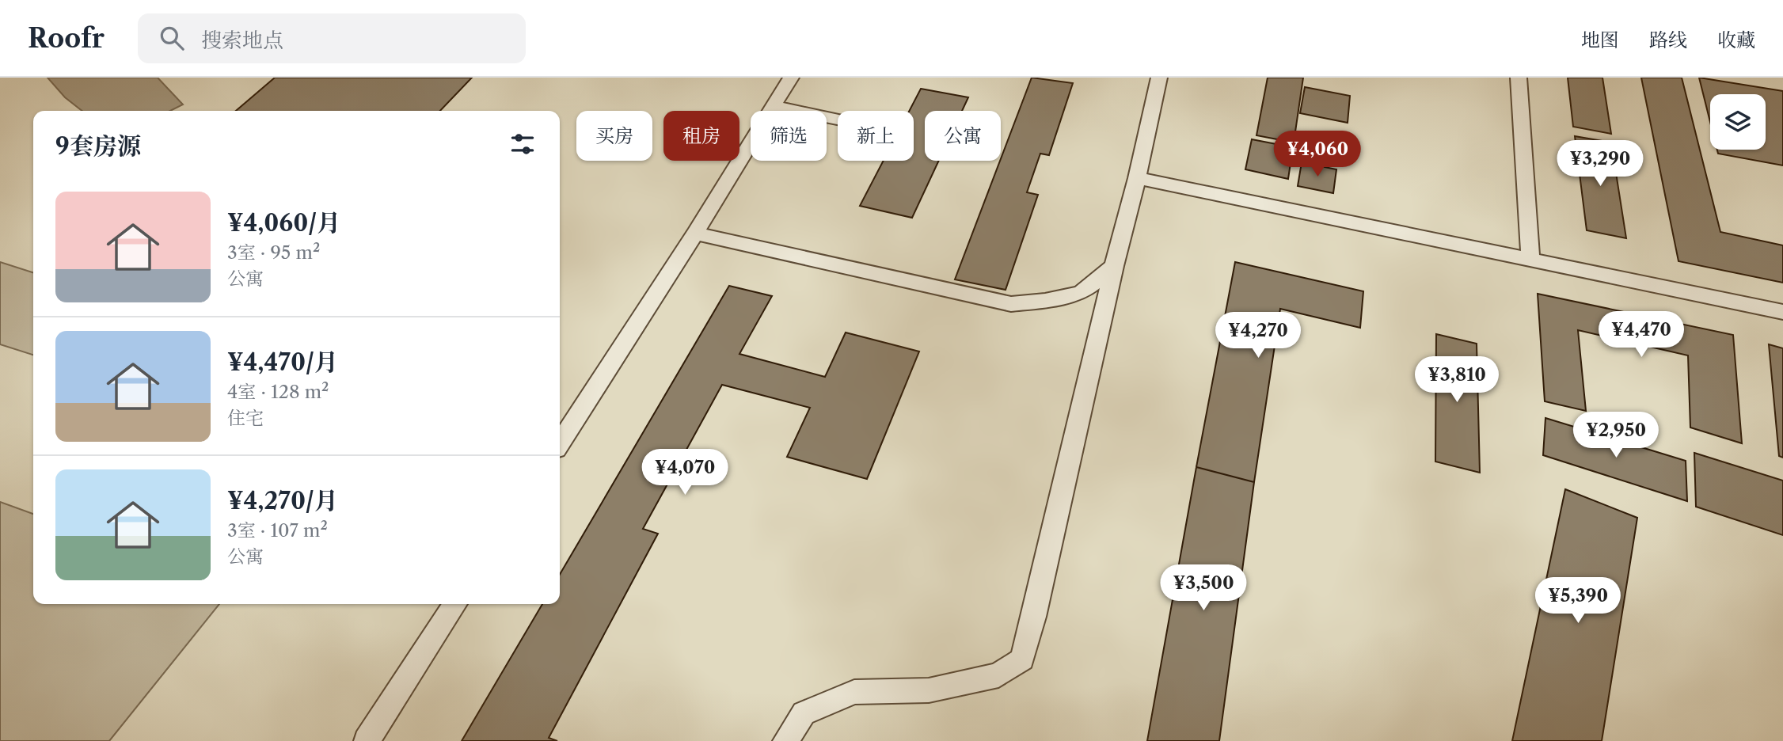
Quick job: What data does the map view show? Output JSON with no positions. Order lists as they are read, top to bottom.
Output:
{
  "page": {
    "header": "Roofr",
    "search": "搜索地点",
    "nav": ["地图", "路线", "收藏"],
    "chip": [
      "买房",
      "租房",
      "筛选",
      "新上",
      "公寓"
    ],
    "heading": "9套房源",
    "price": [
      "¥4,060",
      "¥3,290",
      "¥4,470",
      "¥4,270",
      "¥3,810",
      "¥2,950",
      "¥4,070",
      "¥3,500",
      "¥5,390"
    ],
    "list": [
      {
        "name": "¥4,060/月",
        "note": "3室 · 95 m² · 公寓"
      },
      {
        "name": "¥4,470/月",
        "note": "4室 · 128 m² · 住宅"
      },
      {
        "name": "¥4,270/月",
        "note": "3室 · 107 m² · 公寓"
      }
    ]
  }
}
